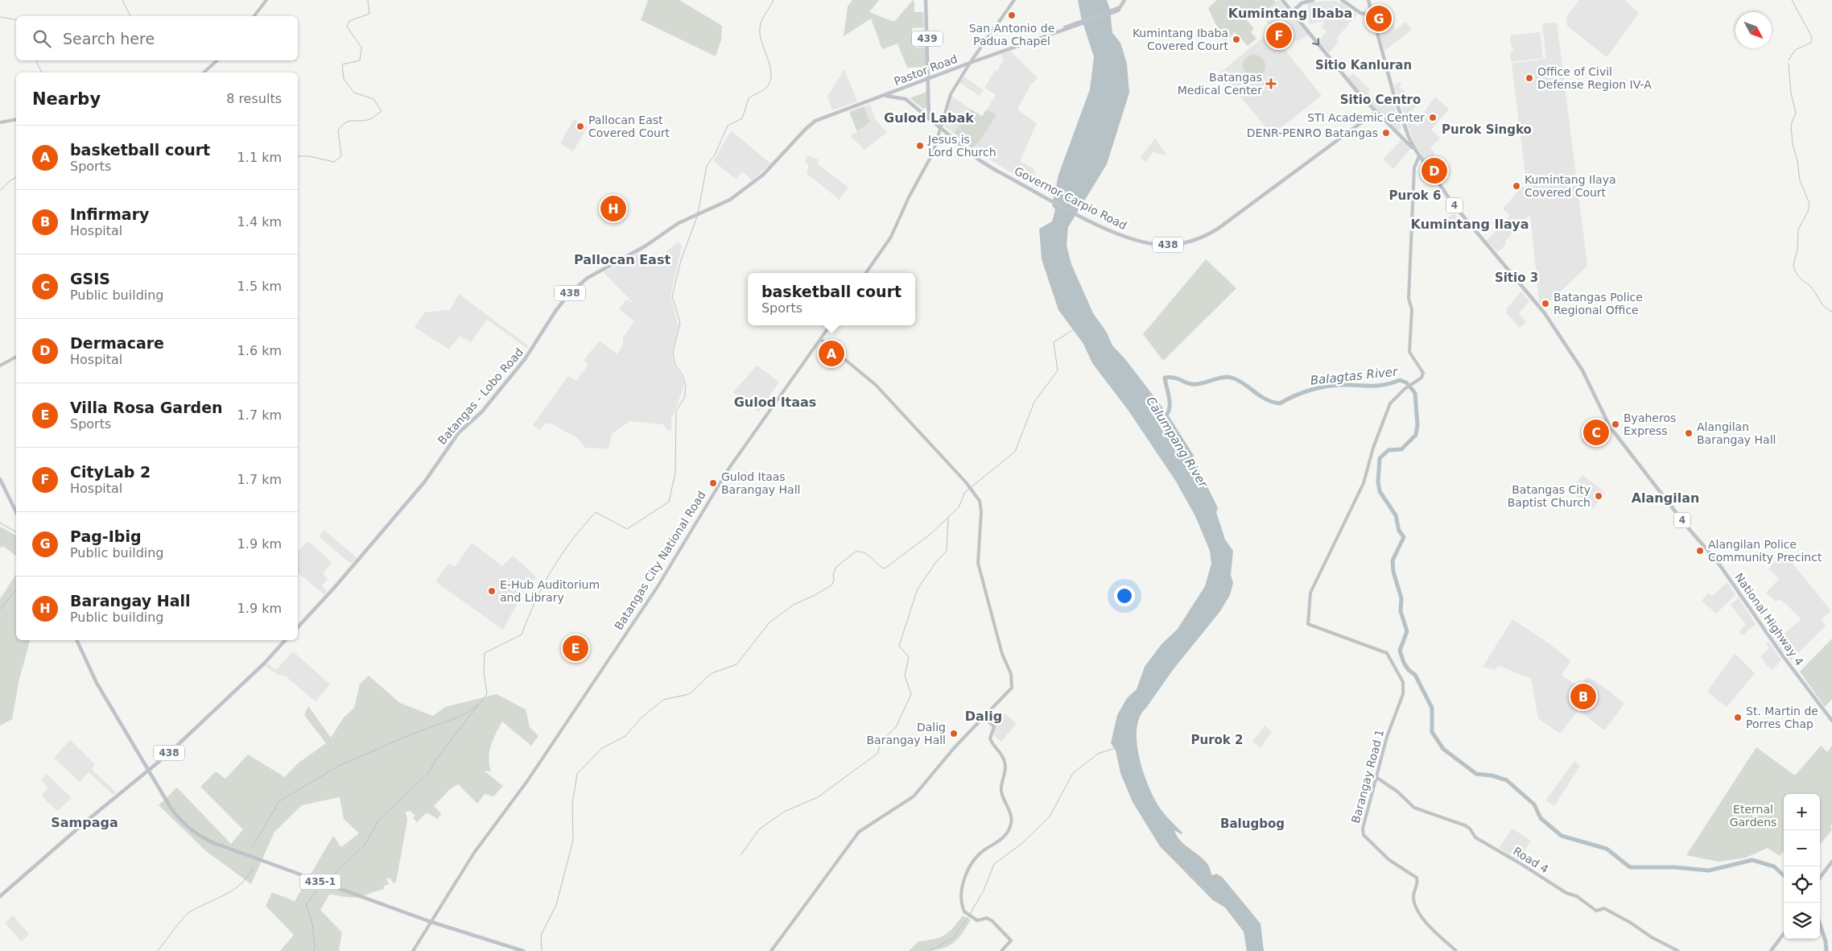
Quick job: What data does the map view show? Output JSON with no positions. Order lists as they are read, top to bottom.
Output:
{
  "streets": {
    "main road": [
      "439",
      "Pastor Road",
      "Governor Carpio Road",
      "4",
      "438",
      "Batangas - Lobo Road",
      "National Highway 4",
      "435-1"
    ],
    "street": ["Batangas City National Road", "Barangay Road 1", "Road 4"]
  },
  "crossings": [
    ["439", "Pastor Road"],
    ["439", "Governor Carpio Road"],
    ["Pastor Road", "Governor Carpio Road"],
    ["Pastor Road", "Batangas - Lobo Road"],
    ["Governor Carpio Road", "Batangas - Lobo Road"],
    ["438", "435-1"],
    ["Batangas City National Road", "435-1"],
    ["National Highway 4", "Barangay Road 1"],
    ["Barangay Road 1", "Road 4"]
  ],
  "districts": [
    "Kumintang Ibaba",
    "Sitio Kanluran",
    "Sitio Centro",
    "Gulod Labak",
    "Purok Singko",
    "Purok 6",
    "Kumintang Ilaya",
    "Pallocan East",
    "Sitio 3",
    "Gulod Itaas",
    "Alangilan",
    "Dalig",
    "Purok 2",
    "Sampaga",
    "Balugbog"
  ],
  "water": ["Balagtas River", "Calumpang River"],
  "parks": ["Eternal Gardens"],
  "places": {
    "other": [
      "San Antonio de Padua Chapel",
      "Kumintang Ibaba Covered Court",
      "Office of Civil Defense Region IV-A",
      "STI Academic Center",
      "Pallocan East Covered Court",
      "DENR-PENRO Batangas",
      "Jesus is Lord Church",
      "Kumintang Ilaya Covered Court",
      "Batangas Police Regional Office",
      "Byaheros Express",
      "Alangilan Barangay Hall",
      "Gulod Itaas Barangay Hall",
      "Batangas City Baptist Church",
      "Alangilan Police Community Precinct",
      "E-Hub Auditorium and Library",
      "St. Martin de Porres Chap",
      "Dalig Barangay Hall"
    ],
    "health": ["Batangas Medical Center"]
  },
  "north": "bottom right",
  "page": {
    "pins": [
      "G",
      "F",
      "D",
      "H",
      "A",
      "C",
      "E",
      "B"
    ],
    "search": "Search here",
    "heading": ["Nearby", "8 results"],
    "list": [
      {
        "mark": "A",
        "name": "basketball court",
        "note": "Sports",
        "value": "1.1 km"
      },
      {
        "mark": "B",
        "name": "Infirmary",
        "note": "Hospital",
        "value": "1.4 km"
      },
      {
        "mark": "C",
        "name": "GSIS",
        "note": "Public building",
        "value": "1.5 km"
      },
      {
        "mark": "D",
        "name": "Dermacare",
        "note": "Hospital",
        "value": "1.6 km"
      },
      {
        "mark": "E",
        "name": "Villa Rosa Garden",
        "note": "Sports",
        "value": "1.7 km"
      },
      {
        "mark": "F",
        "name": "CityLab 2",
        "note": "Hospital",
        "value": "1.7 km"
      },
      {
        "mark": "G",
        "name": "Pag-Ibig",
        "note": "Public building",
        "value": "1.9 km"
      },
      {
        "mark": "H",
        "name": "Barangay Hall",
        "note": "Public building",
        "value": "1.9 km"
      }
    ],
    "popup": ["basketball court", "Sports"],
    "map_buttons": ["+", "−"]
  }
}
